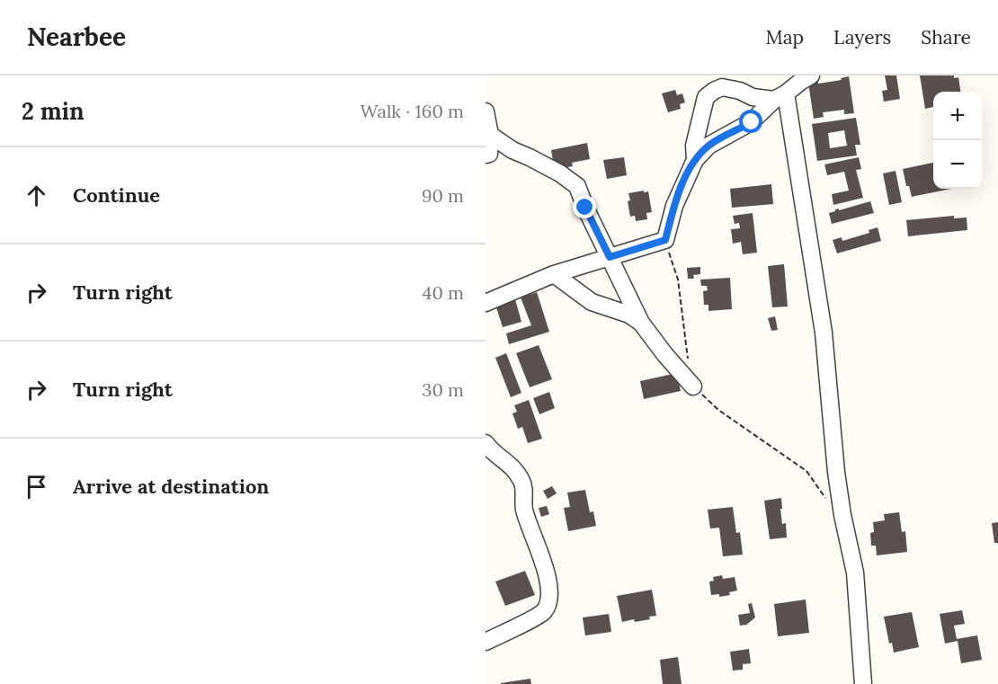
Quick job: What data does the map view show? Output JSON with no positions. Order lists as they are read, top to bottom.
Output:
{
  "page": {
    "header": "Nearbee",
    "nav": ["Map", "Layers", "Share"],
    "heading": ["2 min", "Walk · 160 m"],
    "map_buttons": ["+", "−"],
    "list": [
      ["Continue", "90 m"],
      ["Turn right", "40 m"],
      ["Turn right", "30 m"],
      "Arrive at destination"
    ]
  }
}
